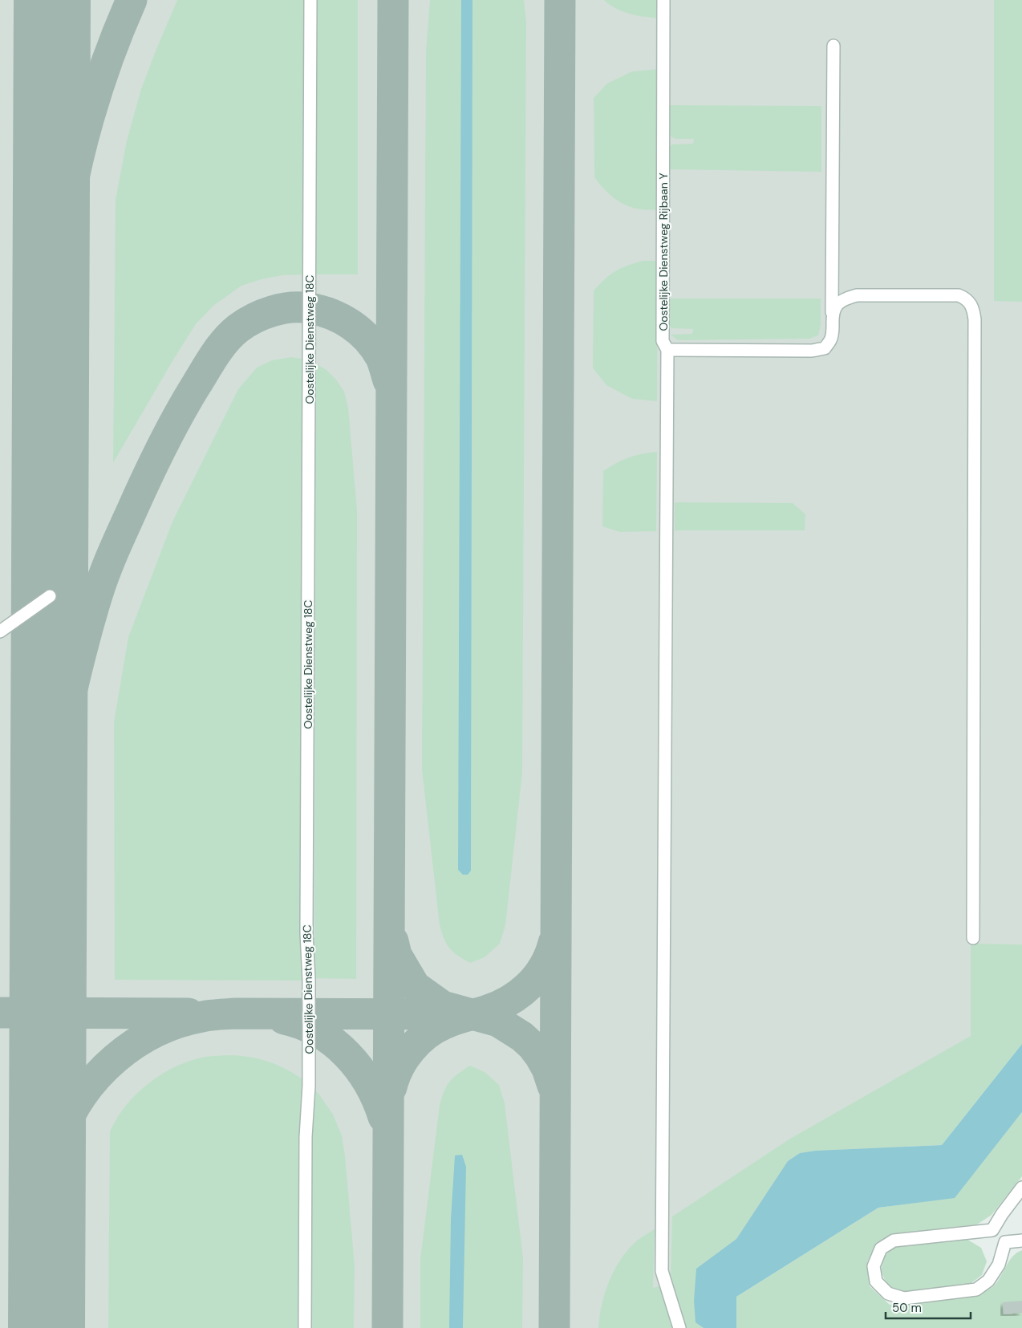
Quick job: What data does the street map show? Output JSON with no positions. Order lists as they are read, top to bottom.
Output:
{
  "streets": {
    "lane": ["Oostelijke Dienstweg Rijbaan Y", "Oostelijke Dienstweg 18C"]
  },
  "scale_bar": "50 m"
}
